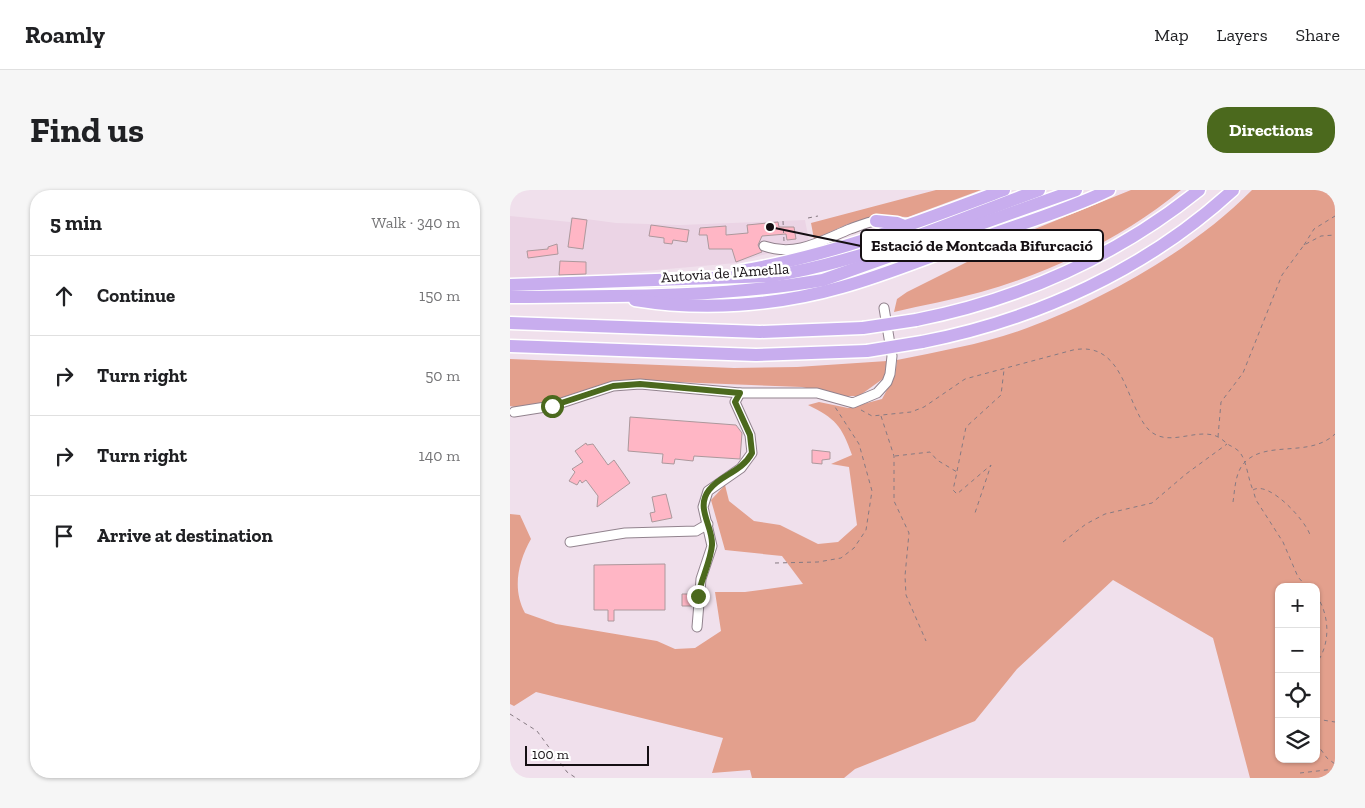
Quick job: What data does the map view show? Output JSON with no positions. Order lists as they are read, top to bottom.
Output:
{
  "streets": {
    "highway": ["Autovia de l'Ametlla"]
  },
  "places": ["Estació de Montcada Bifurcació"],
  "scale_bar": "100 m",
  "page": {
    "header": "Roamly",
    "nav": ["Map", "Layers", "Share"],
    "buttons": "Directions",
    "title": "Find us",
    "heading": ["5 min", "Walk · 340 m"],
    "list": [
      ["Continue", "150 m"],
      ["Turn right", "50 m"],
      ["Turn right", "140 m"],
      "Arrive at destination"
    ],
    "map_buttons": ["+", "−"],
    "scale": "100 m"
  }
}
